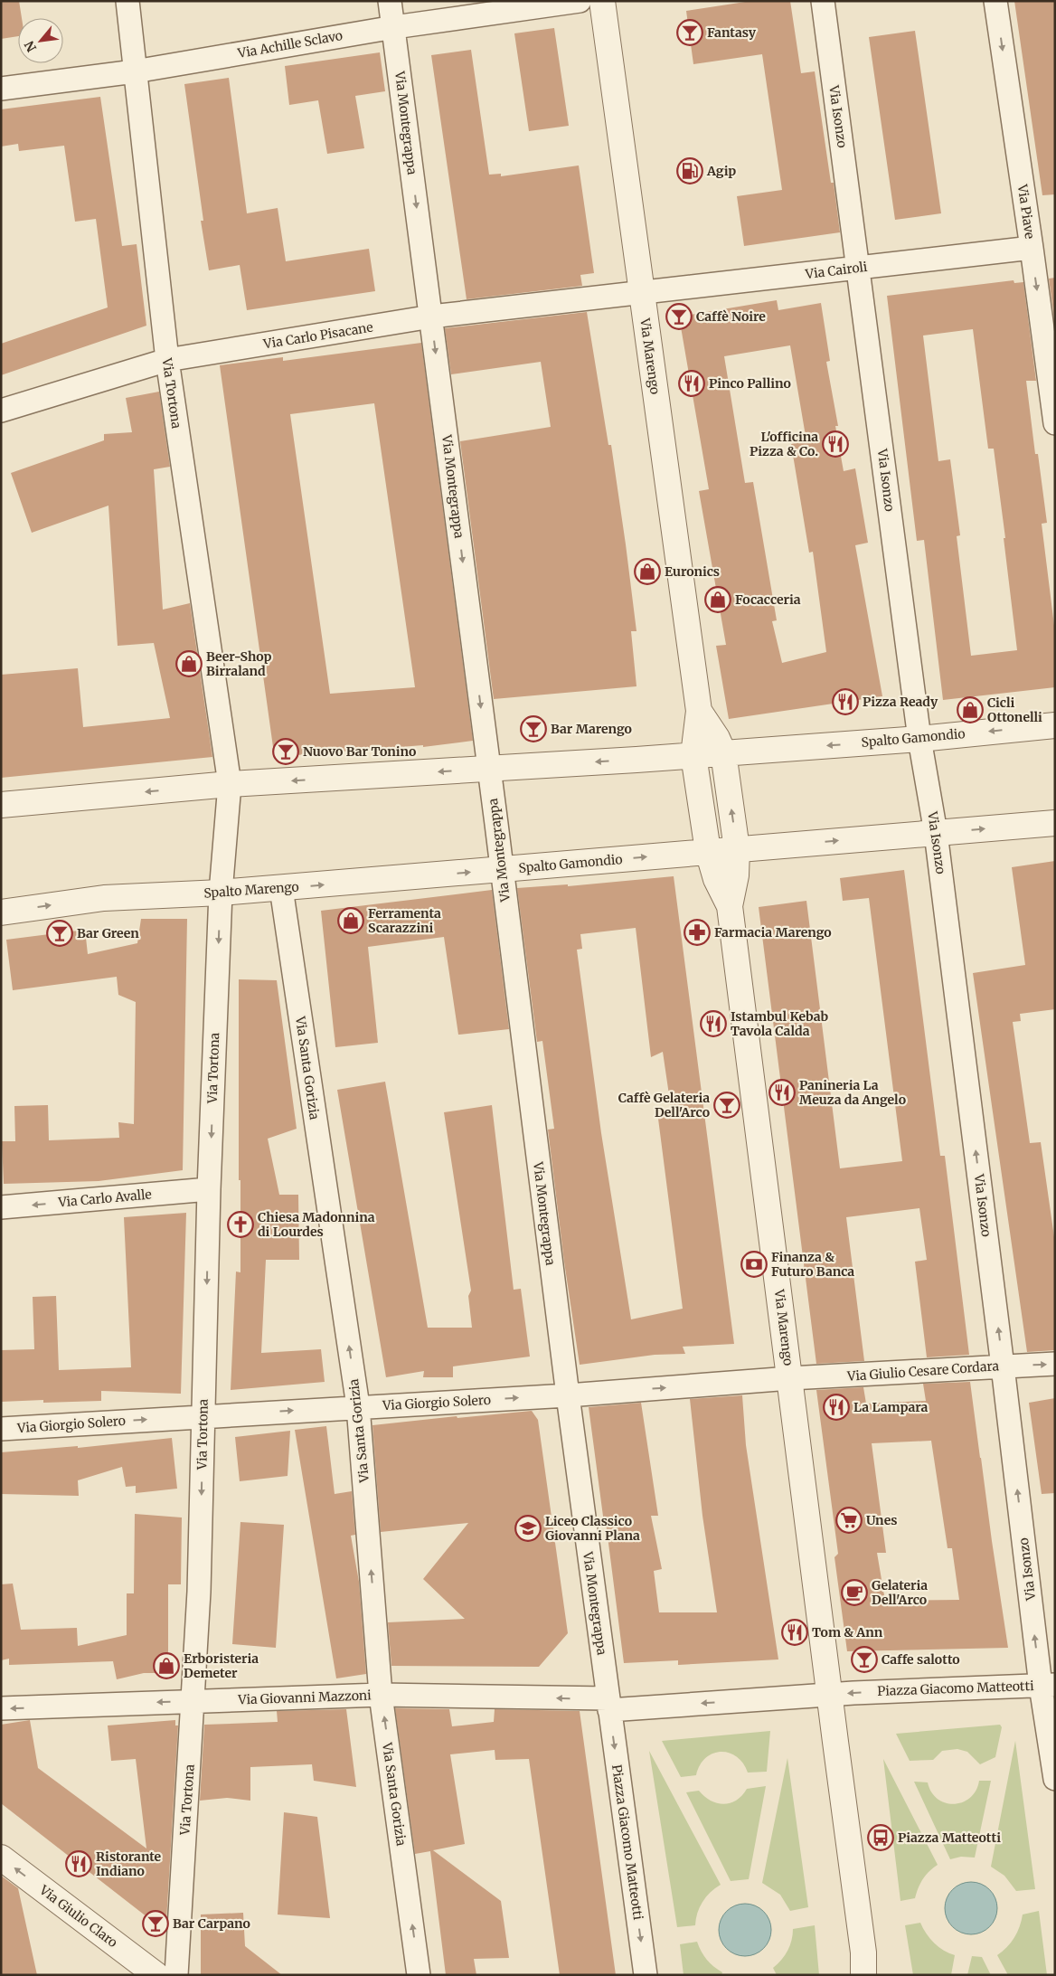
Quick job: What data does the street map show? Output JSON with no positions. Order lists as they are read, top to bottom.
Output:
{
  "streets": {
    "street": [
      "Via Achille Sclavo",
      "Via Isonzo",
      "Via Montegrappa",
      "Via Piave",
      "Via Cairoli",
      "Via Carlo Pisacane",
      "Via Marengo",
      "Via Tortona",
      "Spalto Gamondio",
      "Spalto Marengo",
      "Via Santa Gorizia",
      "Via Carlo Avalle",
      "Via Giulio Cesare Cordara",
      "Via Giorgio Solero",
      "Piazza Giacomo Matteotti",
      "Via Giovanni Mazzoni",
      "Via Giulio Claro"
    ]
  },
  "crossings": [
    ["Via Achille Sclavo", "Via Montegrappa"],
    ["Via Achille Sclavo", "Via Tortona"],
    ["Via Isonzo", "Via Cairoli"],
    ["Via Isonzo", "Spalto Gamondio"],
    ["Via Isonzo", "Via Giulio Cesare Cordara"],
    ["Via Isonzo", "Piazza Giacomo Matteotti"],
    ["Via Montegrappa", "Via Carlo Pisacane"],
    ["Via Montegrappa", "Spalto Gamondio"],
    ["Via Montegrappa", "Spalto Marengo"],
    ["Via Montegrappa", "Via Giorgio Solero"],
    ["Via Montegrappa", "Piazza Giacomo Matteotti"],
    ["Via Montegrappa", "Via Giovanni Mazzoni"],
    ["Via Piave", "Via Cairoli"],
    ["Via Cairoli", "Via Carlo Pisacane"],
    ["Via Cairoli", "Via Marengo"],
    ["Via Carlo Pisacane", "Via Marengo"],
    ["Via Carlo Pisacane", "Via Tortona"],
    ["Via Marengo", "Via Giulio Cesare Cordara"],
    ["Via Marengo", "Via Giorgio Solero"],
    ["Via Marengo", "Piazza Giacomo Matteotti"],
    ["Via Tortona", "Spalto Marengo"],
    ["Via Tortona", "Via Carlo Avalle"],
    ["Via Tortona", "Via Giorgio Solero"],
    ["Via Tortona", "Via Giovanni Mazzoni"],
    ["Spalto Gamondio", "Spalto Marengo"],
    ["Spalto Marengo", "Via Santa Gorizia"],
    ["Via Santa Gorizia", "Via Giorgio Solero"],
    ["Via Santa Gorizia", "Via Giovanni Mazzoni"],
    ["Via Giulio Cesare Cordara", "Via Giorgio Solero"],
    ["Piazza Giacomo Matteotti", "Via Giovanni Mazzoni"]
  ],
  "one_way": [
    "Via Isonzo",
    "Via Montegrappa",
    "Via Piave",
    "Via Tortona",
    "Via Santa Gorizia",
    "Via Carlo Avalle",
    "Via Giorgio Solero",
    "Via Giovanni Mazzoni",
    "Via Giulio Claro"
  ],
  "places": {
    "bar": [
      "Fantasy",
      "Caffè Noire",
      "Bar Marengo",
      "Nuovo Bar Tonino",
      "Bar Green",
      "Caffè Gelateria Dell'Arco",
      "Caffe salotto",
      "Bar Carpano"
    ],
    "fuel station": ["Agip"],
    "restaurant": [
      "Pinco Pallino",
      "L'officina Pizza & Co.",
      "Pizza Ready",
      "Istambul Kebab Tavola Calda",
      "Panineria La Meuza da Angelo",
      "La Lampara",
      "Tom & Ann",
      "Ristorante Indiano"
    ],
    "shop": [
      "Euronics",
      "Focacceria",
      "Beer-Shop Birraland",
      "Cicli Ottonelli",
      "Ferramenta Scarazzini",
      "Erboristeria Demeter"
    ],
    "pharmacy": ["Farmacia Marengo"],
    "church": ["Chiesa Madonnina di Lourdes"],
    "bank": ["Finanza & Futuro Banca"],
    "supermarket": ["Unes"],
    "school or university": ["Liceo Classico Giovanni Plana"],
    "cafe": ["Gelateria Dell'Arco"],
    "bus stop": ["Piazza Matteotti"]
  },
  "north": "bottom left"
}
